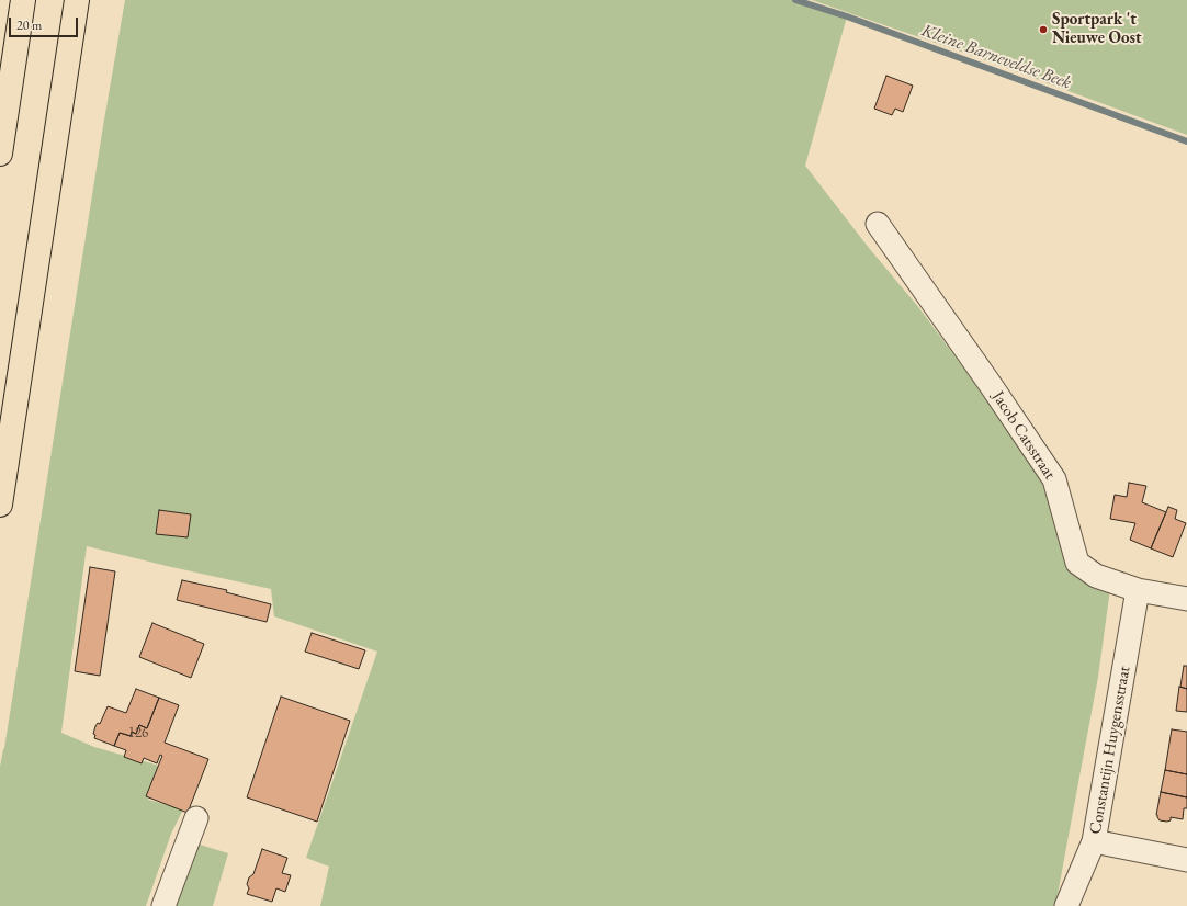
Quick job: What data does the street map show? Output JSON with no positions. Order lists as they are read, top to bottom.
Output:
{
  "streets": {
    "street": ["Jacob Catsstraat", "Constantijn Huygensstraat"]
  },
  "crossings": [
    ["Jacob Catsstraat", "Constantijn Huygensstraat"]
  ],
  "water": ["Kleine Barneveldse Beek"],
  "places": ["Sportpark 't Nieuwe Oost"],
  "house_numbers": ["126"],
  "scale_bar": "20 m"
}
